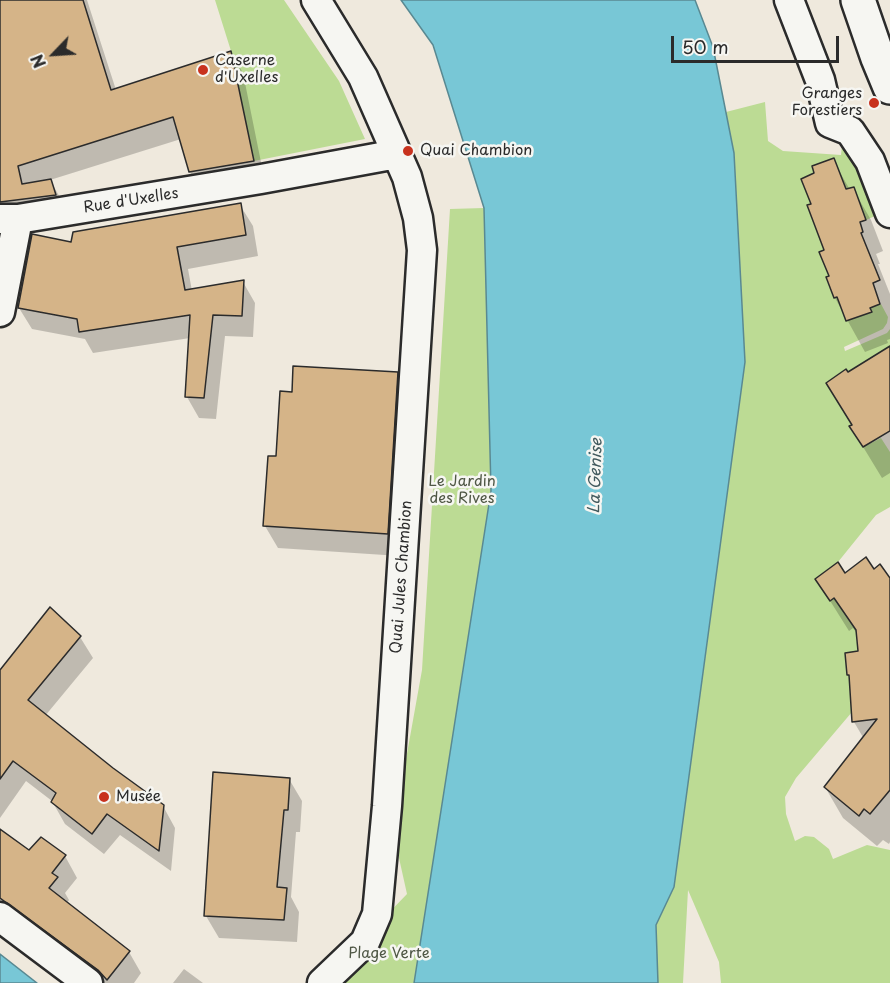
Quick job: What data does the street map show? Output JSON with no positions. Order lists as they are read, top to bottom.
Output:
{
  "streets": {
    "street": ["Rue d'Uxelles", "Quai Jules Chambion"]
  },
  "crossings": [
    ["Rue d'Uxelles", "Quai Jules Chambion"]
  ],
  "water": ["La Genise"],
  "parks": ["Le Jardin des Rives", "Plage Verte"],
  "places": [
    "Caserne d'Uxelles",
    "Granges Forestiers",
    "Quai Chambion",
    "Musée"
  ],
  "scale_bar": "50 m",
  "north": "bottom left"
}
